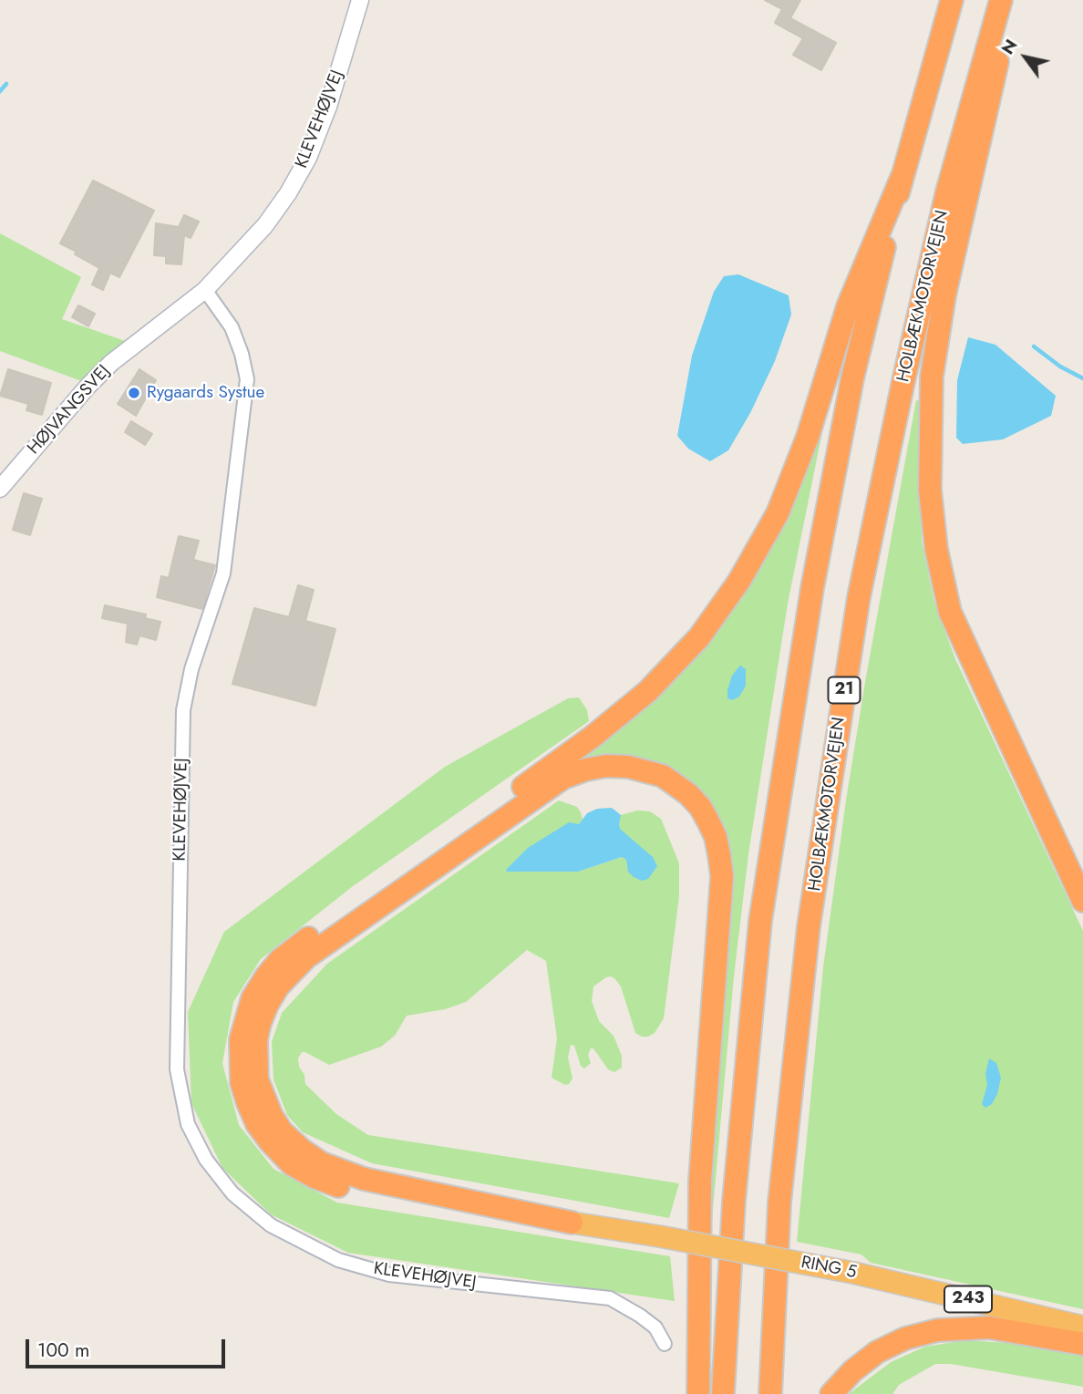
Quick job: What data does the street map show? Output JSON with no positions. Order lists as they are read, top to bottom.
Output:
{
  "streets": {
    "highway": [
      "HOLBÆKMOTORVEJEN",
      "21",
      "RING 5",
      "243"
    ],
    "street": ["KLEVEHØJVEJ", "HØJVANGSVEJ"]
  },
  "crossings": [
    ["KLEVEHØJVEJ", "HØJVANGSVEJ"]
  ],
  "places": ["Rygaards Systue"],
  "scale_bar": "100 m",
  "north": "top left"
}
